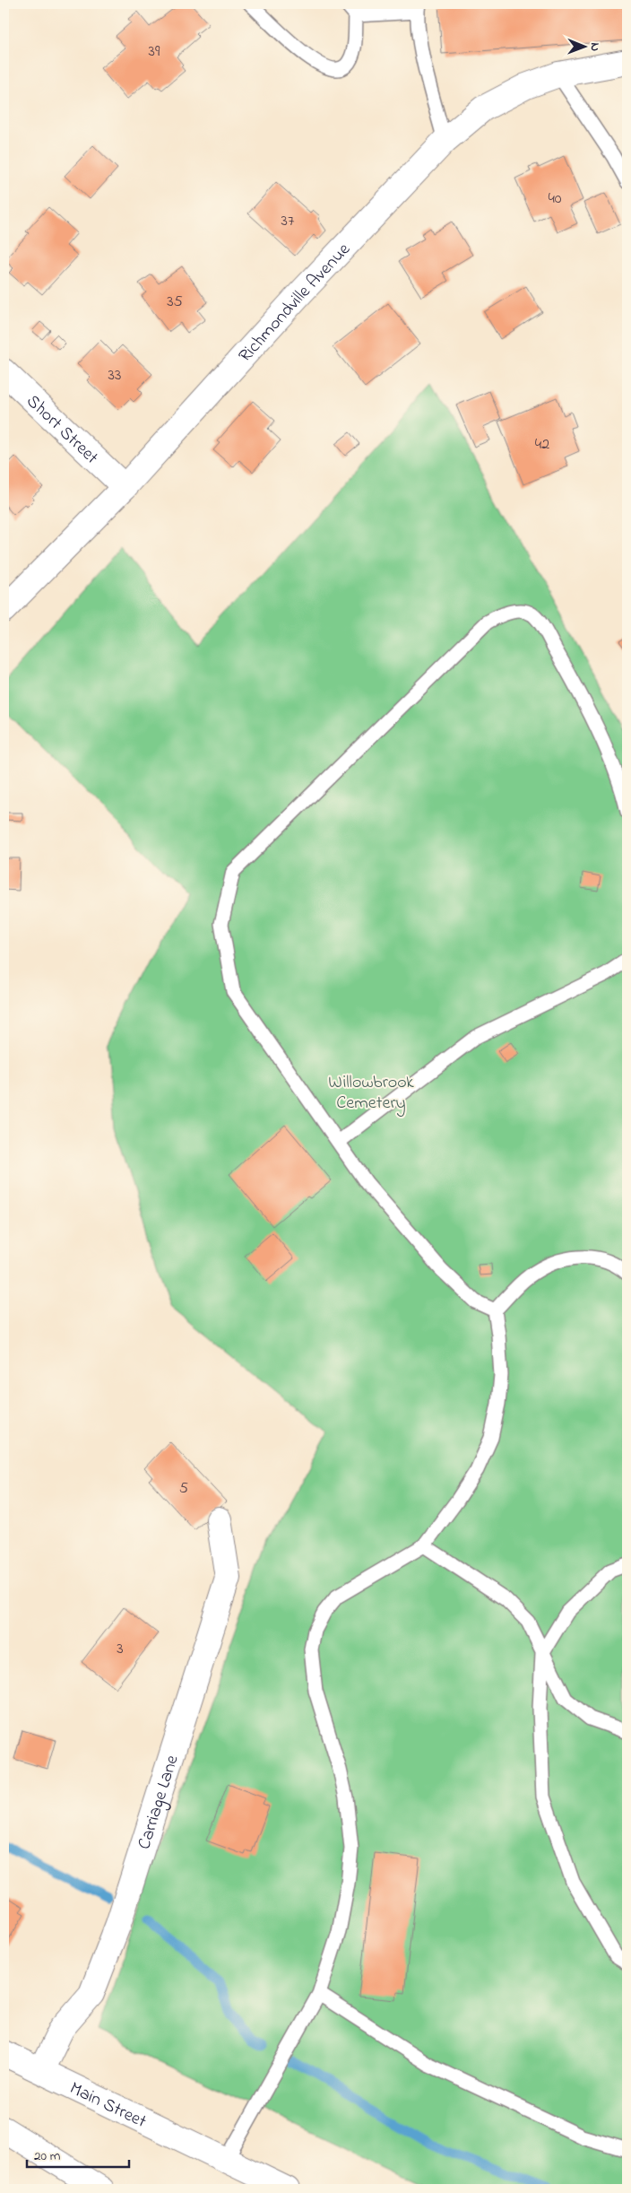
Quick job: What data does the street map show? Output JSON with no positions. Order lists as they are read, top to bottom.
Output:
{
  "streets": {
    "street": [
      "Richmondville Avenue",
      "Short Street",
      "Carriage Lane",
      "Main Street"
    ]
  },
  "crossings": [
    ["Richmondville Avenue", "Short Street"],
    ["Carriage Lane", "Main Street"]
  ],
  "parks": ["Willowbrook Cemetery"],
  "house_numbers": [
    "39",
    "40",
    "37",
    "35",
    "33",
    "42",
    "5",
    "3"
  ],
  "scale_bar": "20 m",
  "north": "right"
}
